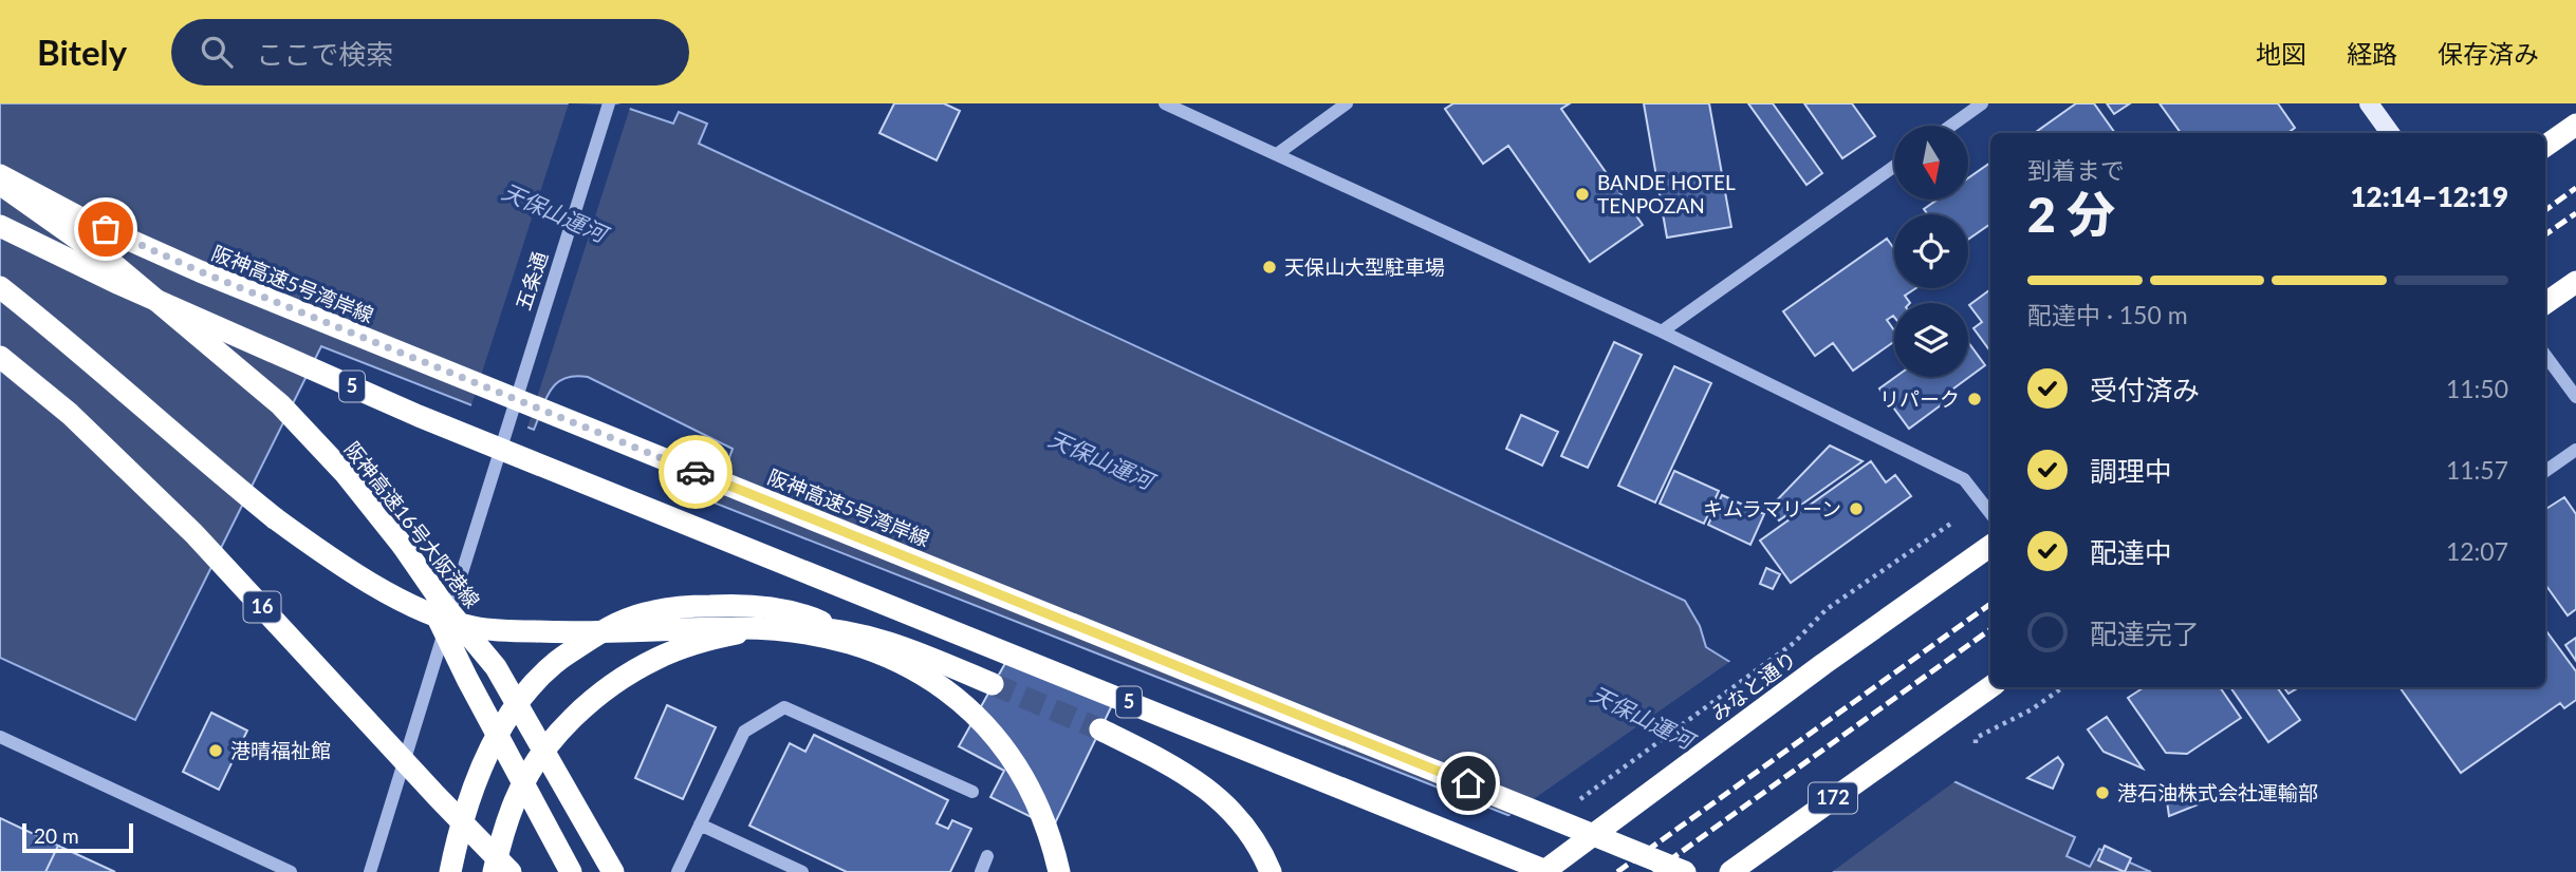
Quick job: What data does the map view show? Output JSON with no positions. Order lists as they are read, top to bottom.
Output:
{
  "streets": {
    "highway": [
      "阪神高速5号湾岸線",
      "5",
      "阪神高速16号大阪港線",
      "16",
      "みなと通り",
      "172"
    ],
    "street": ["五条通"]
  },
  "crossings": [
    ["5", "みなと通り"]
  ],
  "water": ["天保山運河"],
  "places": [
    "BANDE HOTEL TENPOZAN",
    "天保山大型駐車場",
    "リパーク",
    "キムラマリーン",
    "港晴福祉館",
    "港石油株式会社運輸部"
  ],
  "scale_bar": "20 m",
  "north": "bottom",
  "page": {
    "header": "Bitely",
    "search": "ここで検索",
    "nav": ["地図", "経路", "保存済み"],
    "heading": ["2 分", "到着まで", "12:14–12:19"],
    "bar": "配達中 · 150 m",
    "list": [
      ["受付済み", "11:50"],
      ["調理中", "11:57"],
      ["配達中", "12:07"],
      "配達完了"
    ],
    "scale": "20 m"
  }
}
